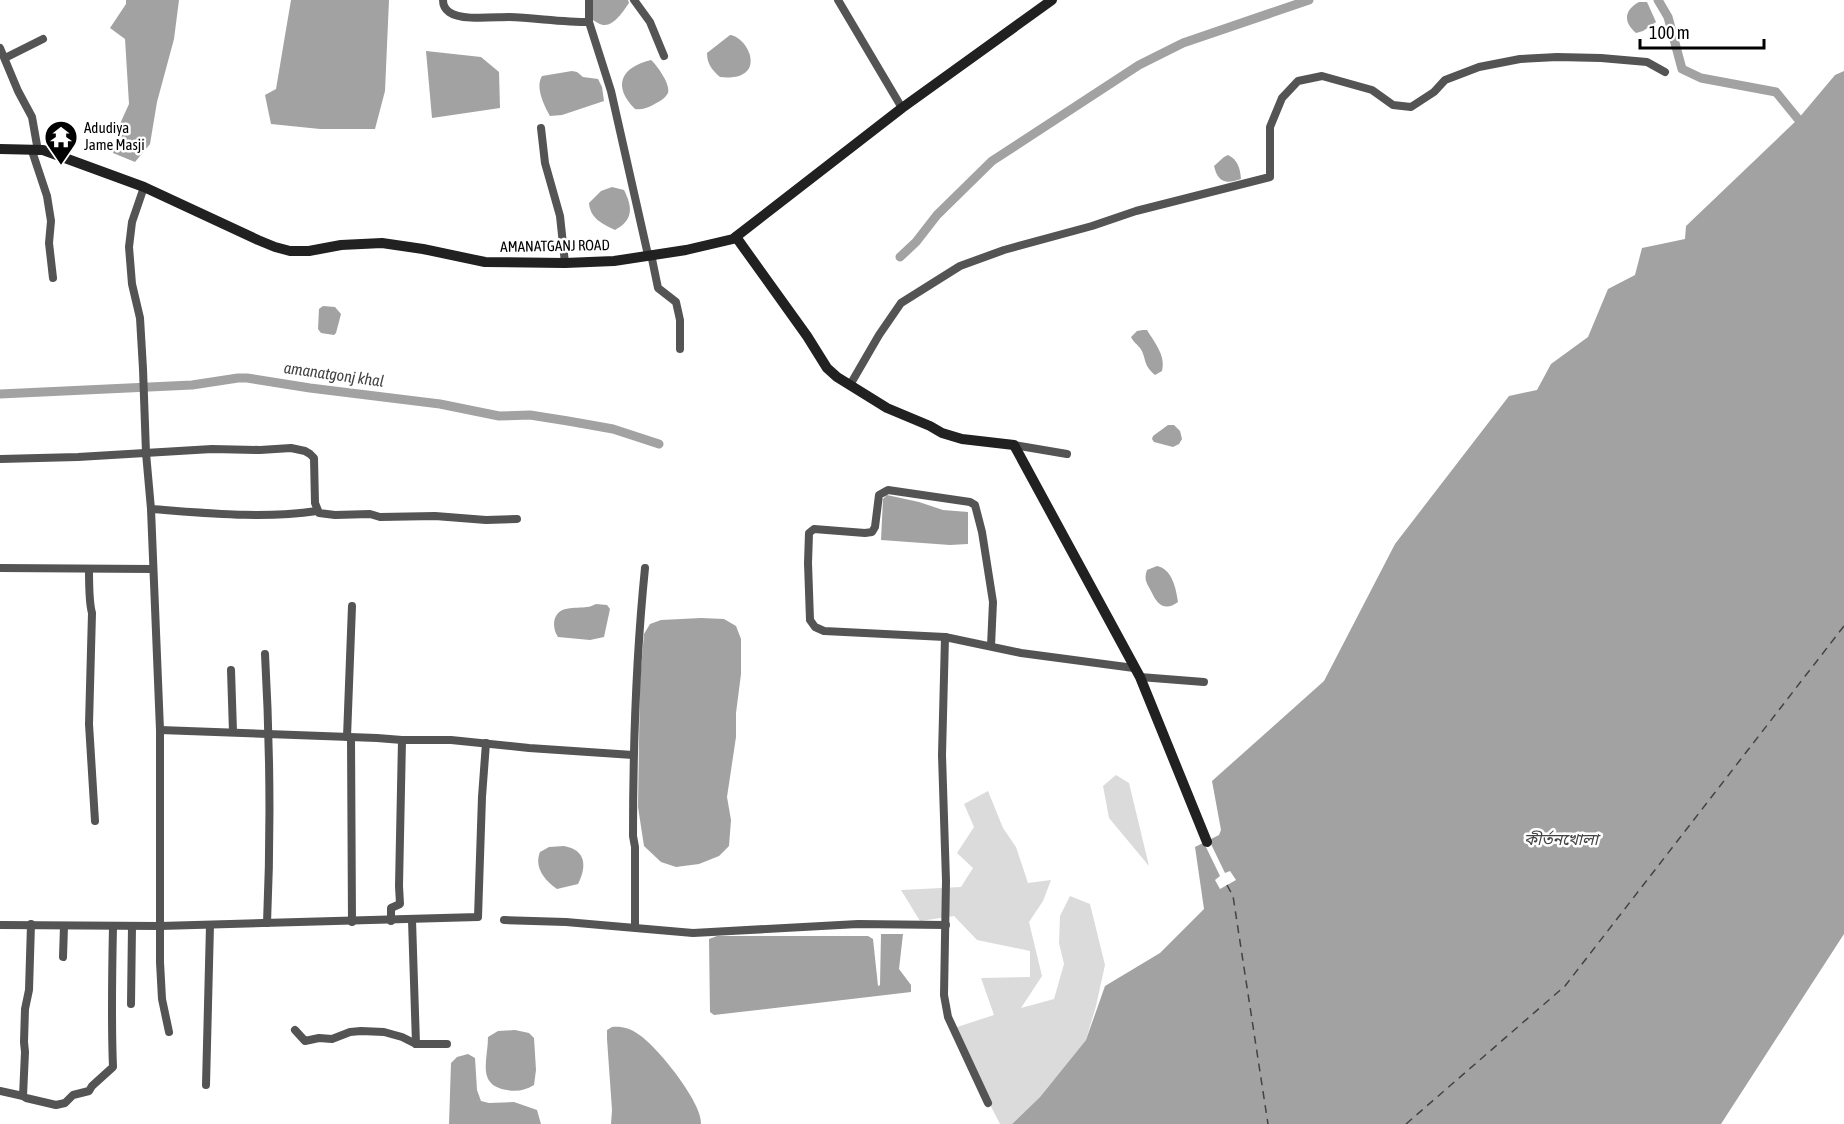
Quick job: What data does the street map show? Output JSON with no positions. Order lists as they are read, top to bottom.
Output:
{
  "streets": {
    "main road": ["AMANATGANJ ROAD"]
  },
  "water": ["amanatgonj khal", "কীর্তনখোলা"],
  "places": {
    "temple": ["Adudiya Jame Masji"]
  },
  "scale_bar": "100 m"
}
